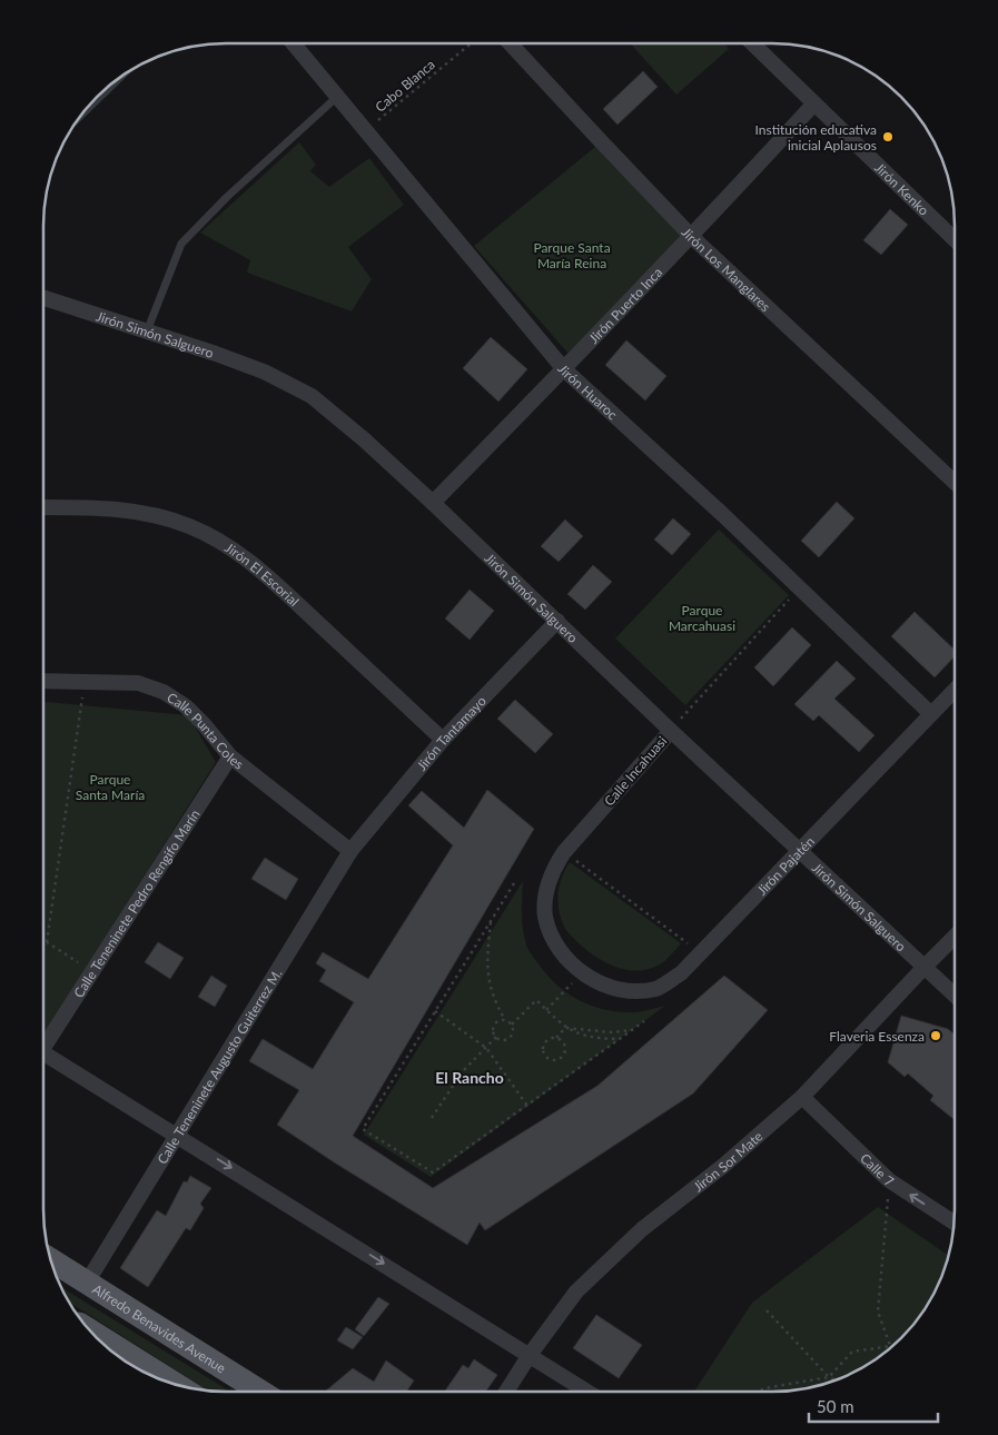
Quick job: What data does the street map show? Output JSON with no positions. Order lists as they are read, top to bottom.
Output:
{
  "streets": {
    "main road": ["Alfredo Benavides Avenue"],
    "street": [
      "Jirón Kenko",
      "Jirón Los Manglares",
      "Jirón Puerto Inca",
      "Jirón Simón Salguero",
      "Jirón Huaroc",
      "Jirón El Escorial",
      "Calle Punta Coles",
      "Jirón Tantamayo",
      "Calle Incahuasi",
      "Jirón Pajatén",
      "Calle Teneninete Pedro Rengifo Marín",
      "Calle Teneninete Augusto Guiterrez M.",
      "Jirón Sor Mate",
      "Calle 7"
    ],
    "path": ["Cabo Blanca"]
  },
  "crossings": [
    ["Cabo Blanca", "Jirón Huaroc"],
    ["Jirón Kenko", "Jirón Puerto Inca"],
    ["Jirón Los Manglares", "Jirón Puerto Inca"],
    ["Jirón Puerto Inca", "Jirón Simón Salguero"],
    ["Jirón Puerto Inca", "Jirón Huaroc"],
    ["Jirón Simón Salguero", "Jirón Tantamayo"],
    ["Jirón Simón Salguero", "Calle Incahuasi"],
    ["Jirón Simón Salguero", "Jirón Pajatén"],
    ["Jirón Simón Salguero", "Jirón Sor Mate"],
    ["Jirón Huaroc", "Calle Incahuasi"],
    ["Jirón Huaroc", "Jirón Pajatén"],
    ["Jirón El Escorial", "Jirón Tantamayo"],
    ["Calle Punta Coles", "Jirón Tantamayo"],
    ["Calle Punta Coles", "Calle Teneninete Pedro Rengifo Marín"],
    ["Calle Punta Coles", "Calle Teneninete Augusto Guiterrez M."],
    ["Jirón Tantamayo", "Calle Teneninete Augusto Guiterrez M."],
    ["Calle Incahuasi", "Jirón Pajatén"],
    ["Calle Teneninete Augusto Guiterrez M.", "Alfredo Benavides Avenue"],
    ["Jirón Sor Mate", "Calle 7"]
  ],
  "one_way": ["Calle 7"],
  "districts": ["El Rancho"],
  "parks": ["Parque Santa María Reina", "Parque Marcahuasi", "Parque Santa María"],
  "places": ["Institución educativa inicial Aplausos", "Flaveria Essenza"],
  "scale_bar": "50 m"
}
